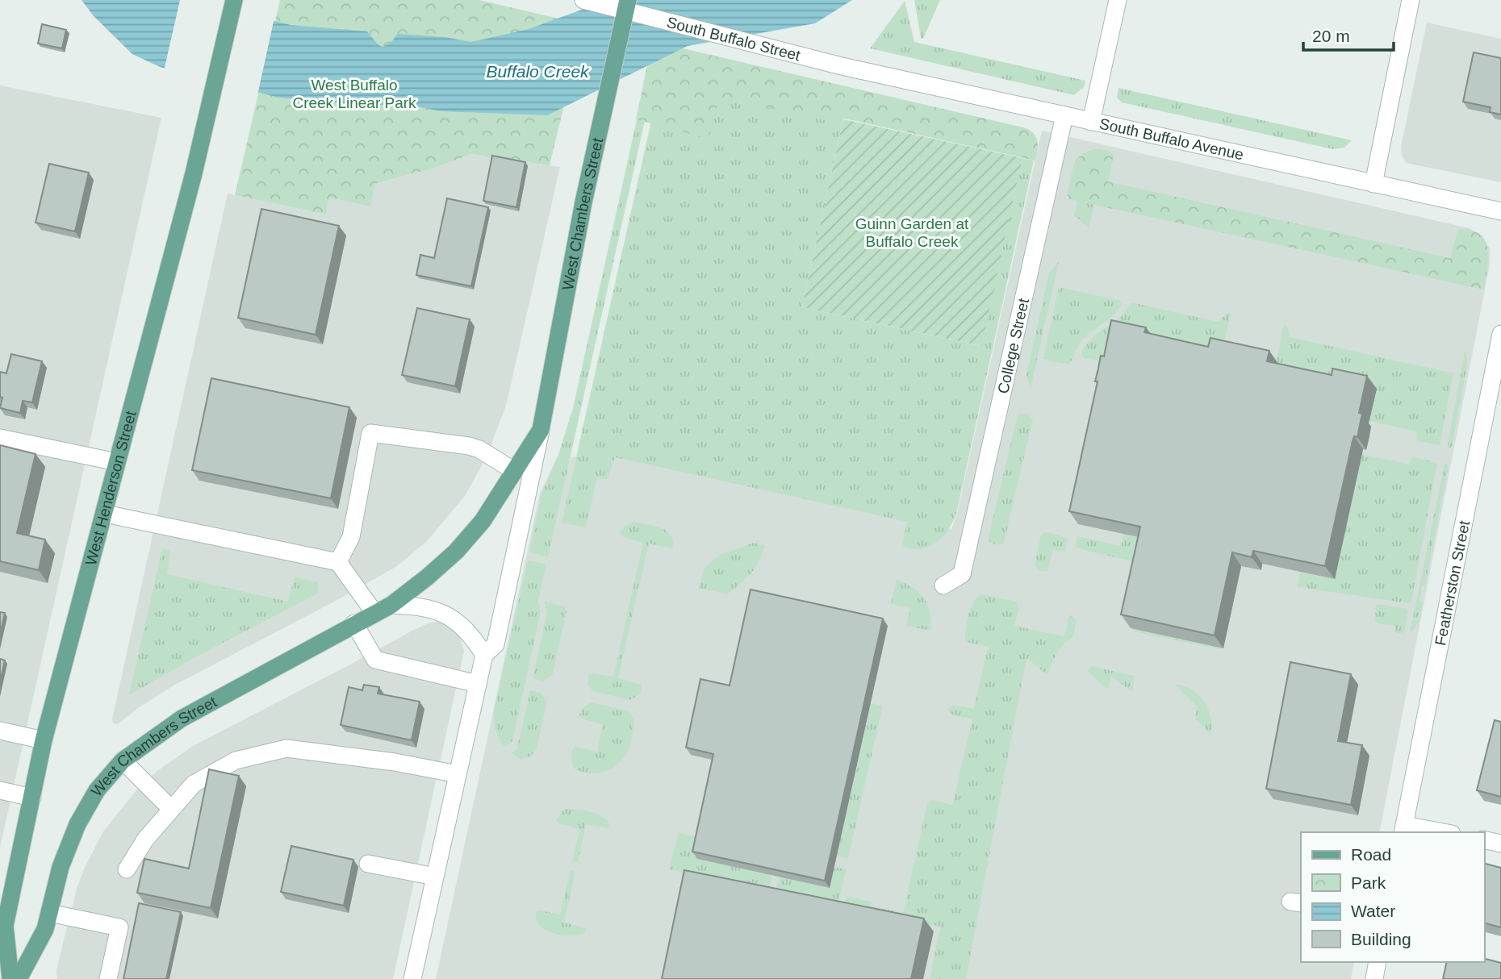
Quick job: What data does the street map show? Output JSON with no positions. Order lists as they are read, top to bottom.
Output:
{
  "streets": {
    "main road": ["West Chambers Street", "West Henderson Street"],
    "street": [
      "South Buffalo Street",
      "South Buffalo Avenue",
      "College Street",
      "Featherston Street"
    ]
  },
  "crossings": [
    ["South Buffalo Street", "South Buffalo Avenue"],
    ["South Buffalo Street", "West Chambers Street"],
    ["South Buffalo Avenue", "College Street"]
  ],
  "water": ["Buffalo Creek"],
  "parks": ["West Buffalo Creek Linear Park", "Guinn Garden at Buffalo Creek"],
  "legend": [
    "Road",
    "Park",
    "Water",
    "Building"
  ],
  "scale_bar": "20 m"
}
